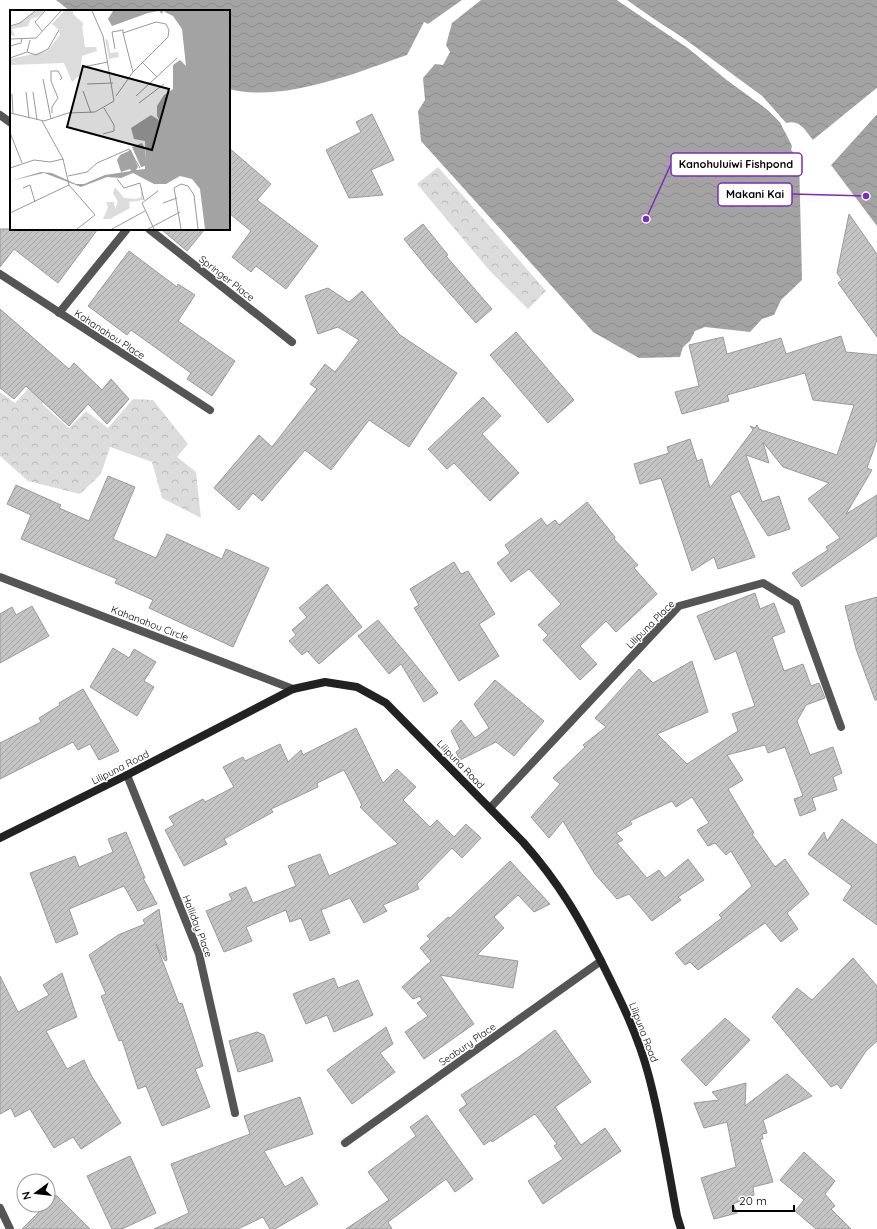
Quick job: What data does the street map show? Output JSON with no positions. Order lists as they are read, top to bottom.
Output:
{
  "streets": {
    "street": [
      "Springer Place",
      "Kahanahou Place",
      "Kahanahou Circle",
      "Lilipuna Place",
      "Lilipuna Road",
      "Halliday Place",
      "Seabury Place"
    ]
  },
  "crossings": [
    ["Kahanahou Circle", "Lilipuna Road"],
    ["Lilipuna Place", "Lilipuna Road"],
    ["Lilipuna Road", "Halliday Place"],
    ["Lilipuna Road", "Seabury Place"]
  ],
  "places": ["Makani Kai", "Kanohuluiwi Fishpond"],
  "scale_bar": "20 m",
  "north": "left"
}
